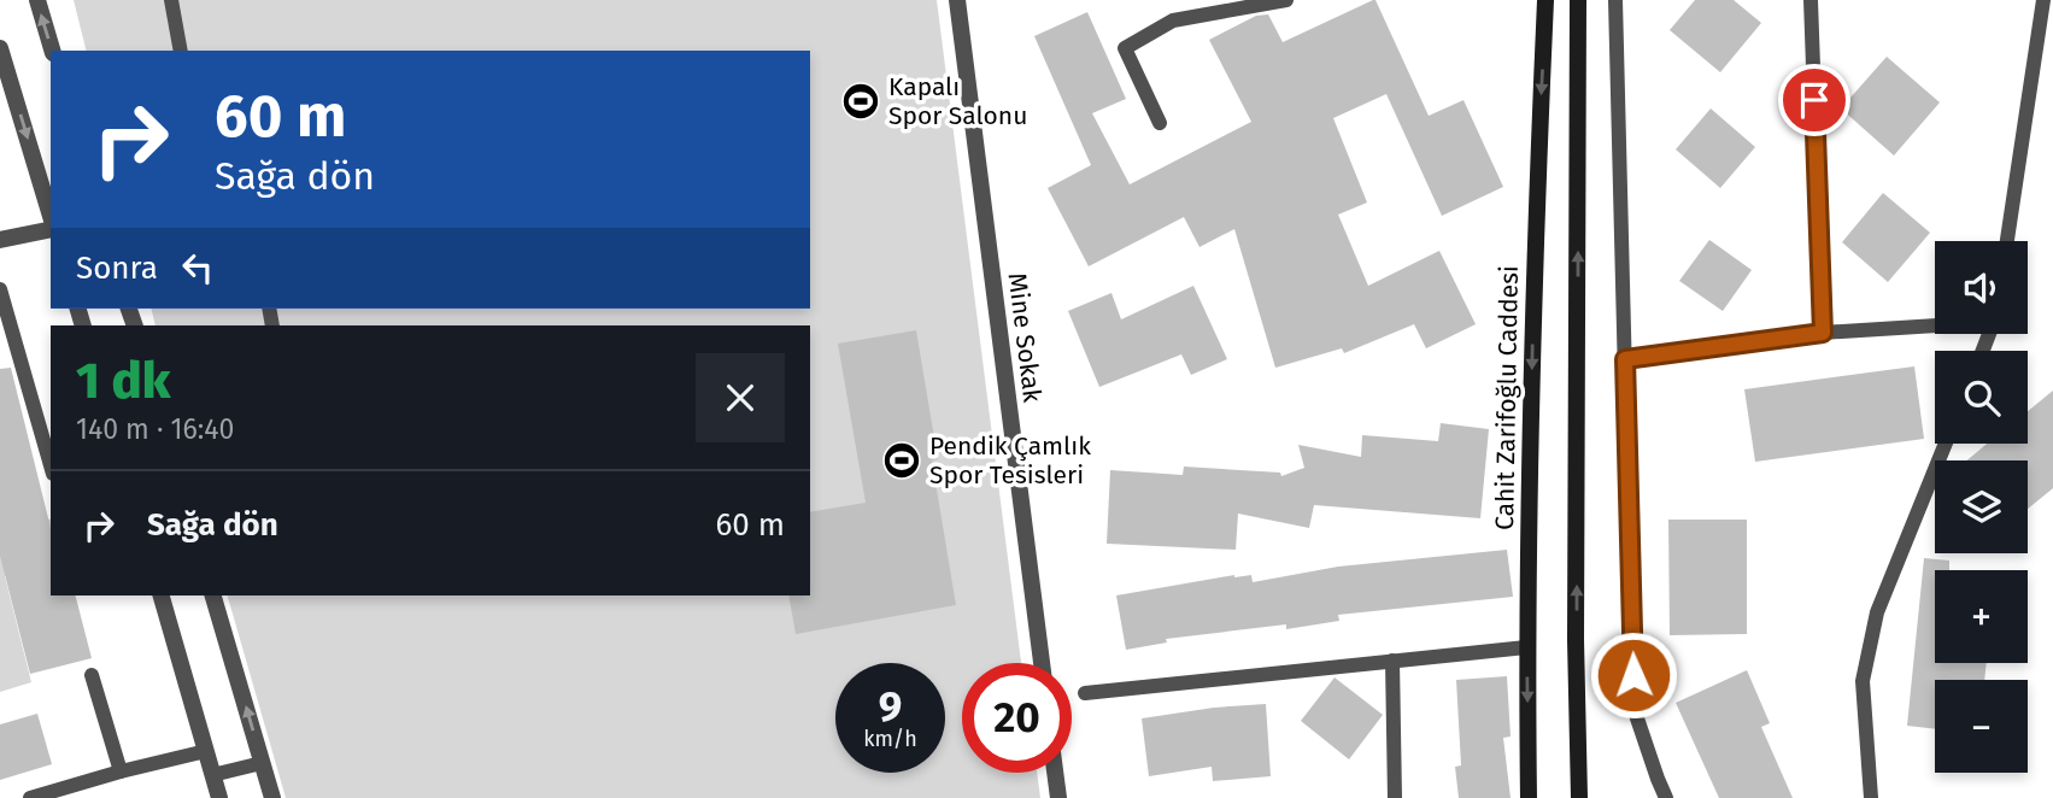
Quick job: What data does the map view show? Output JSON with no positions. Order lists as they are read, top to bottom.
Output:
{
  "streets": {
    "main road": ["Cahit Zarifoğlu Caddesi"],
    "street": ["Mine Sokak"]
  },
  "places": {
    "sports": ["Kapalı Spor Salonu", "Pendik Çamlık Spor Tesisleri"]
  },
  "page": {
    "turn": ["60 m", "Sağa dön"],
    "then": "Sonra",
    "map_buttons": ["+", "−"],
    "heading": ["1 dk", "140 m · 16:40"],
    "list": [
      {
        "name": "Sağa dön",
        "value": "60 m"
      }
    ],
    "speed": "9 km/h",
    "limit": "20"
  }
}
